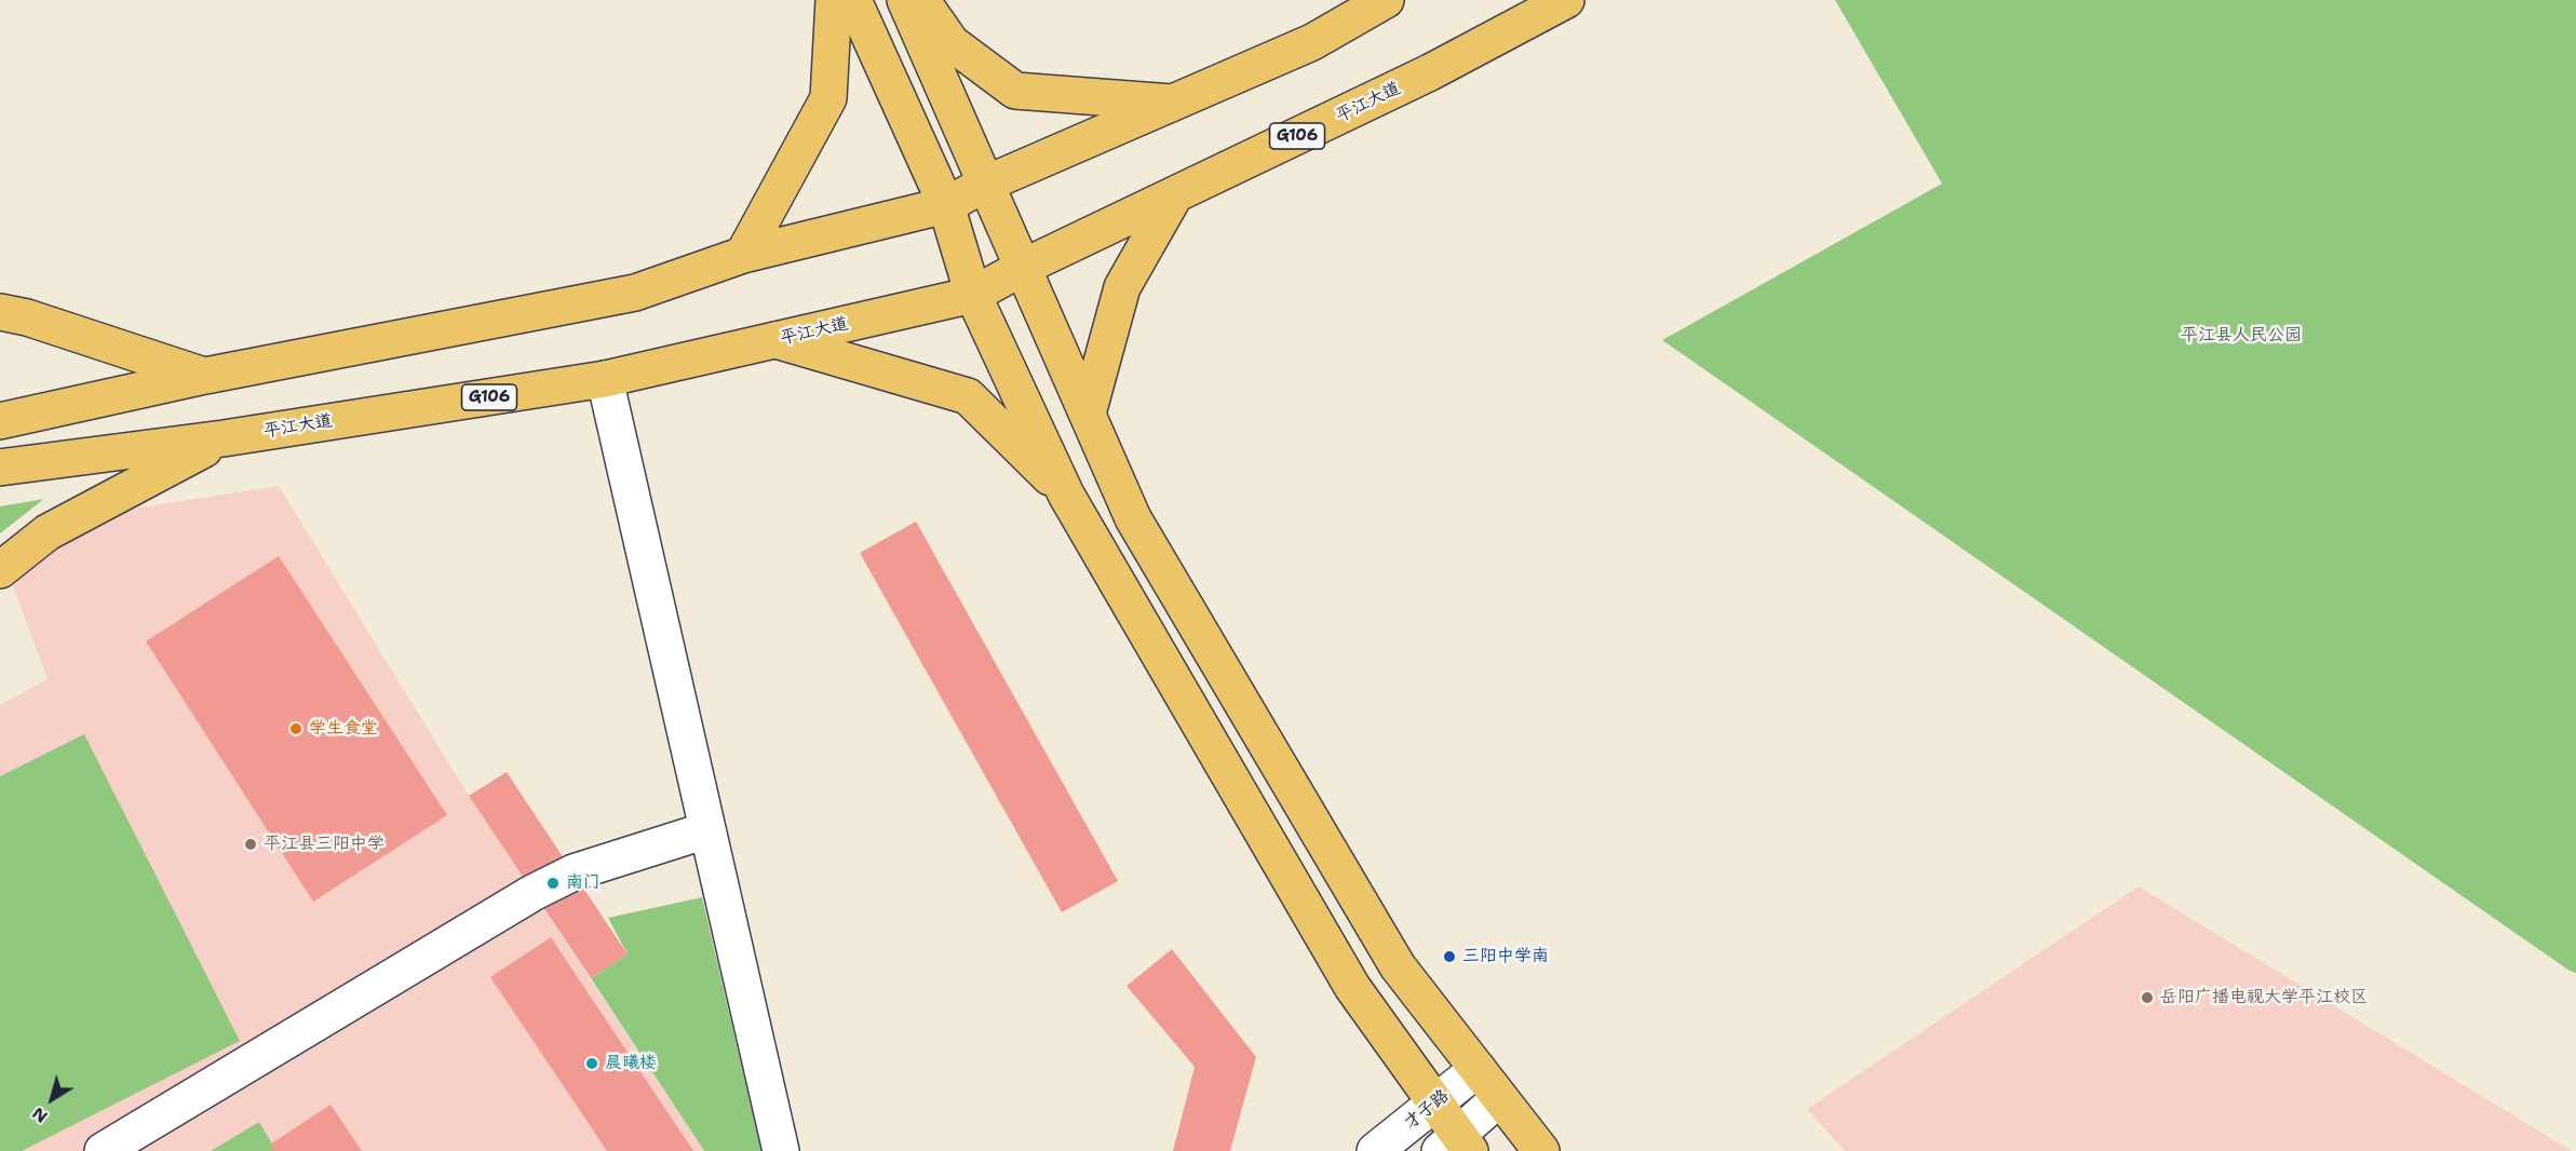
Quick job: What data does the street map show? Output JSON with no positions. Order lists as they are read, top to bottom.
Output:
{
  "streets": {
    "main road": ["平江大道", "G106"],
    "street": ["才子路"]
  },
  "parks": ["平江县人民公园"],
  "places": [
    "学生食堂",
    "平江县三阳中学",
    "南门",
    "三阳中学南",
    "岳阳广播电视大学平江校区",
    "晨曦楼"
  ],
  "north": "bottom left"
}
